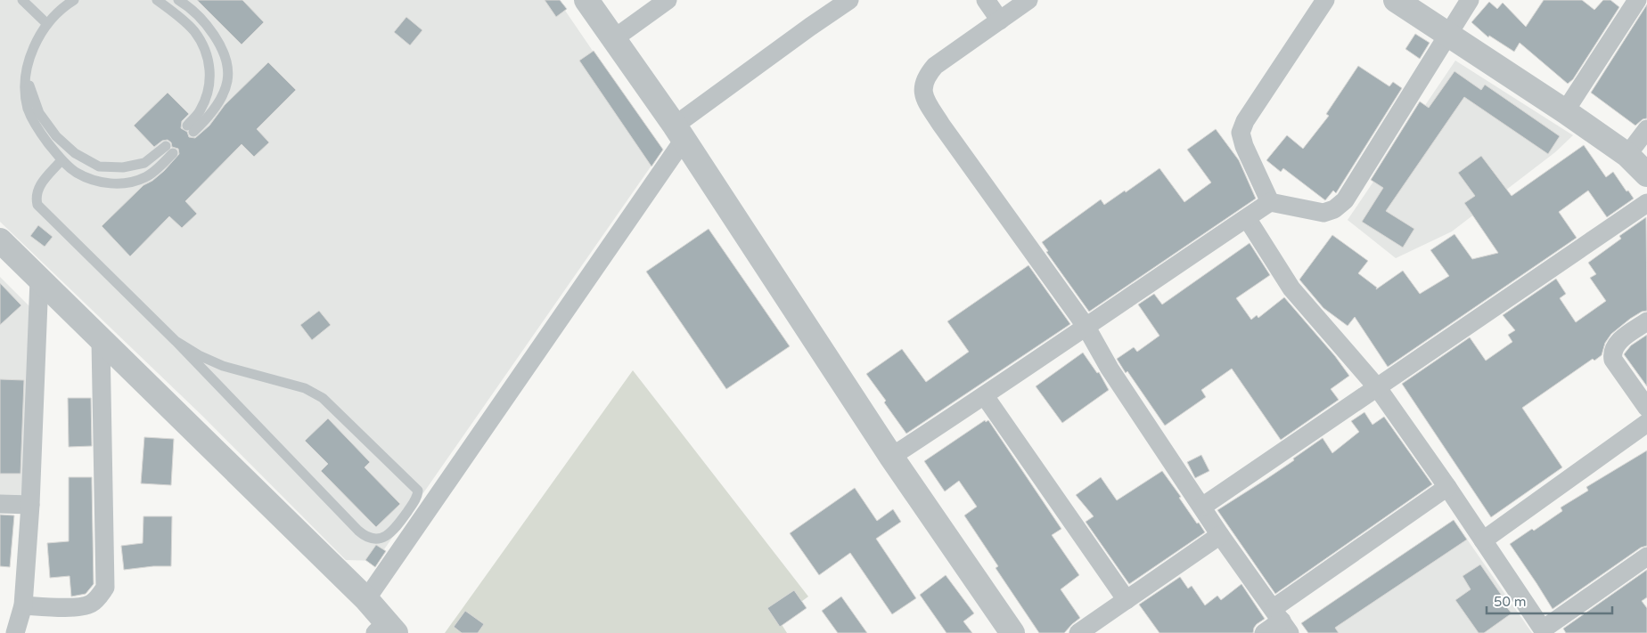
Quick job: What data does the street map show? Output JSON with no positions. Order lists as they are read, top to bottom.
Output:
{
  "scale_bar": "50 m"
}
